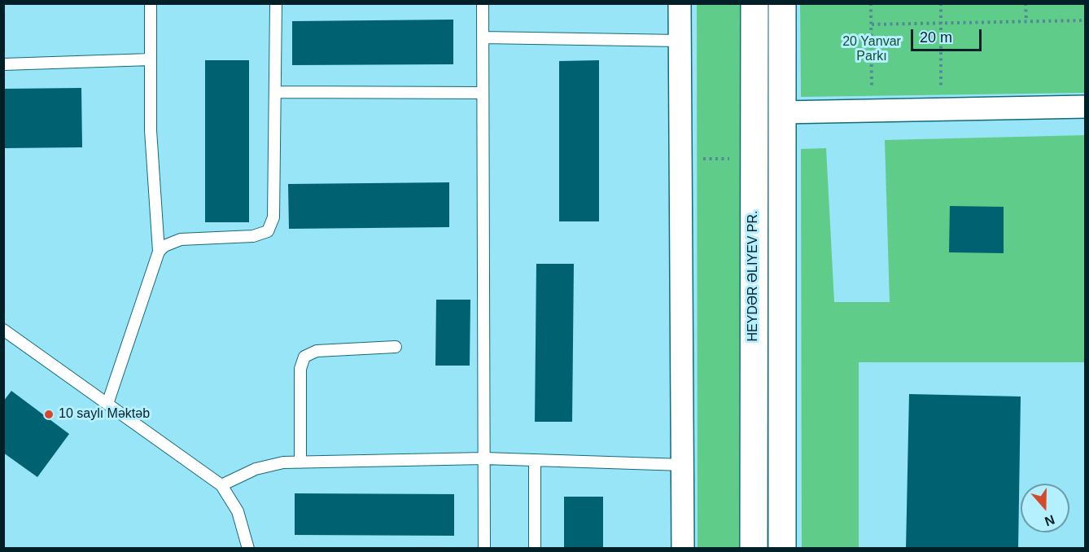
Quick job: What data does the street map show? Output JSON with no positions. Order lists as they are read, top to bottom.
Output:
{
  "streets": {
    "main road": ["HEYDƏR ƏLIYEV PR."]
  },
  "parks": ["20 Yanvar Parkı"],
  "places": ["10 saylı Məktəb"],
  "scale_bar": "20 m",
  "north": "bottom"
}
